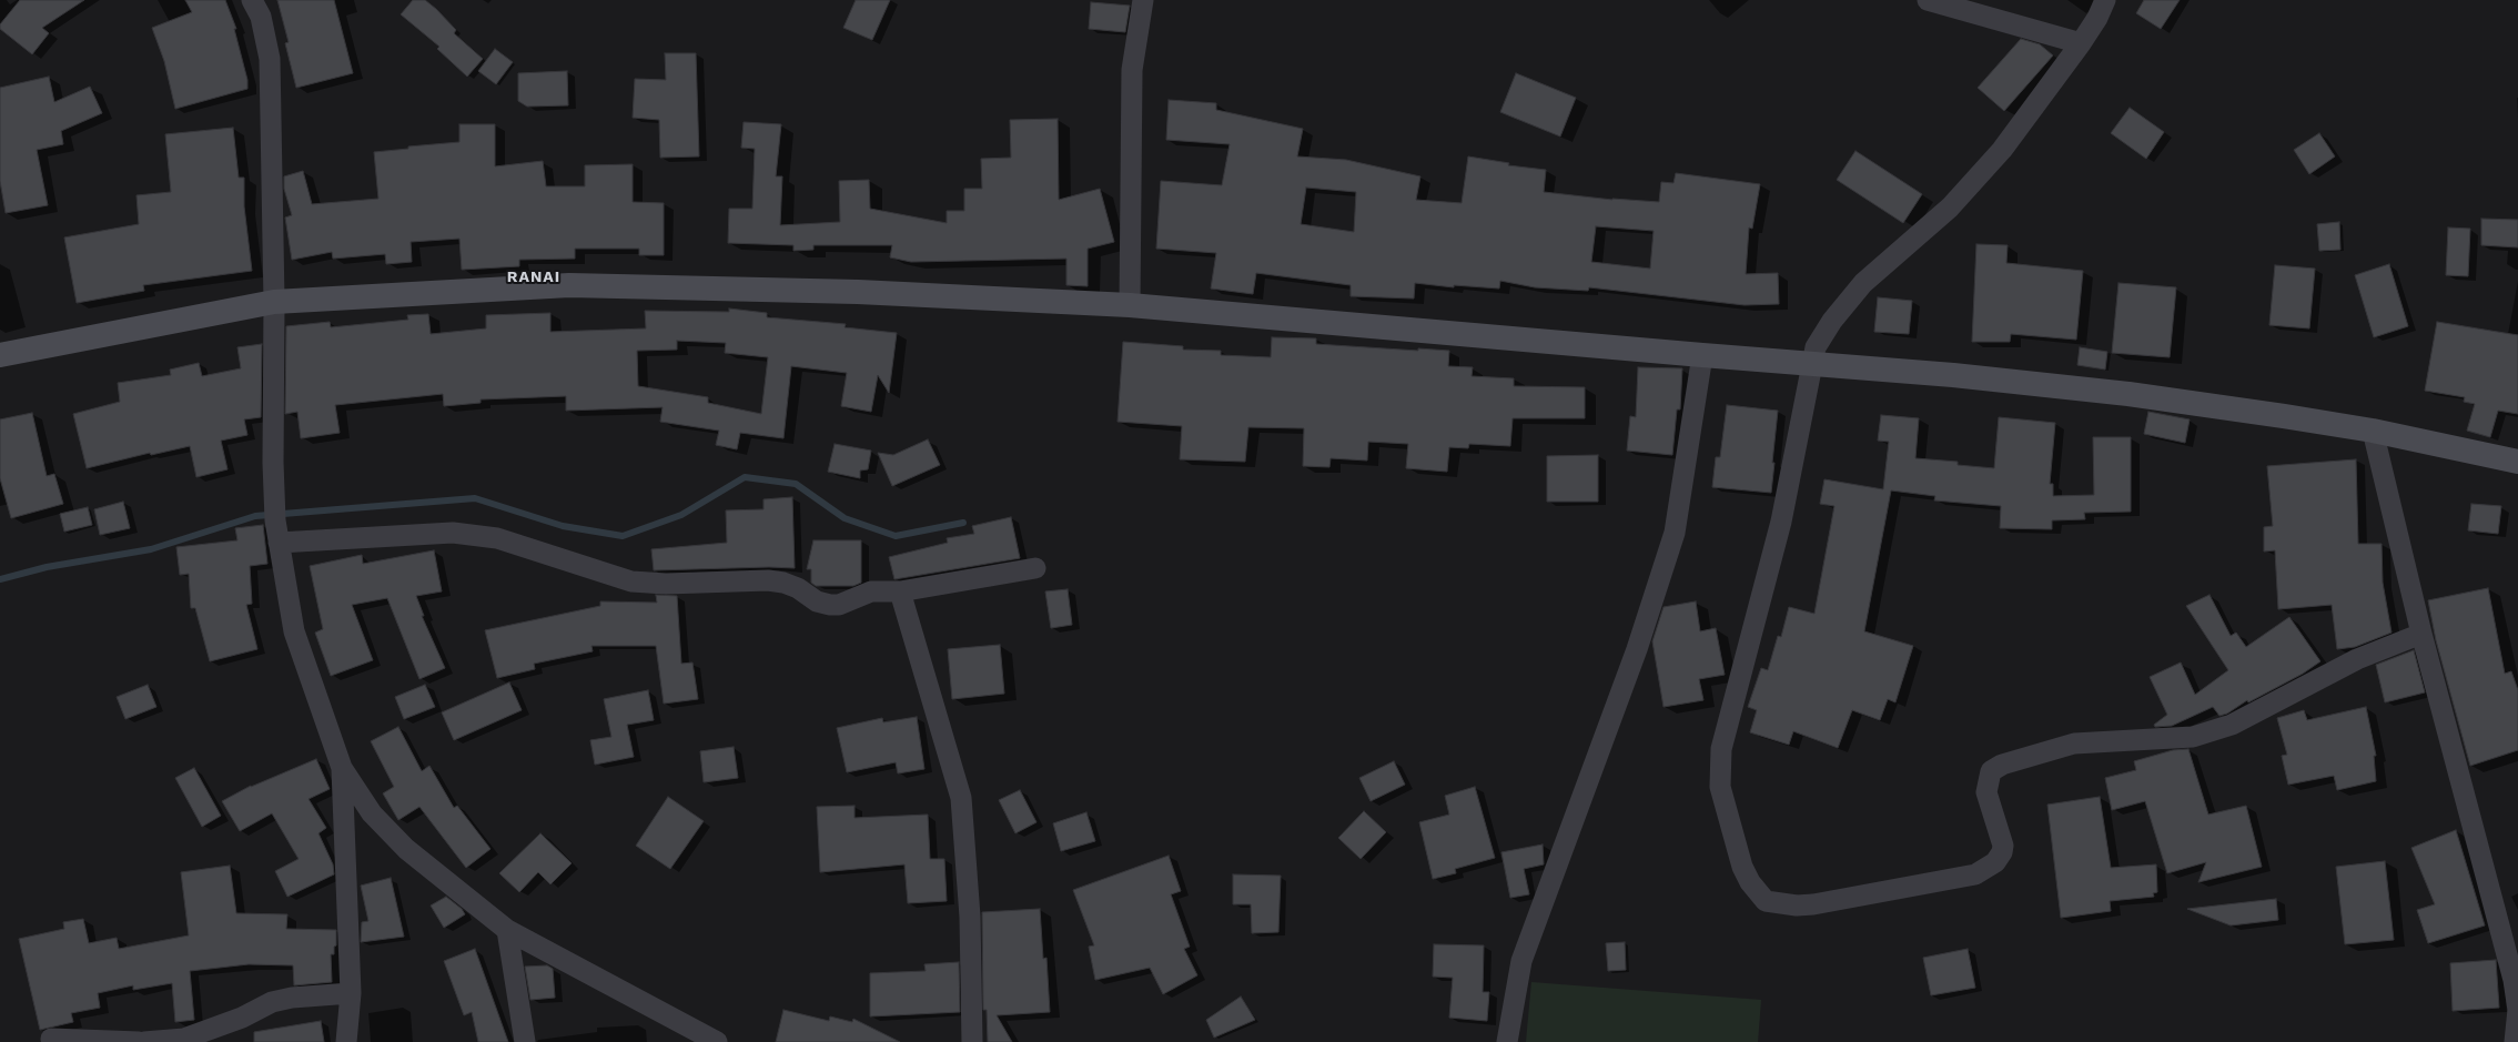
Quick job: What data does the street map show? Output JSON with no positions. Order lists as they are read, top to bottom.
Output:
{
  "districts": ["RANAI"]
}
